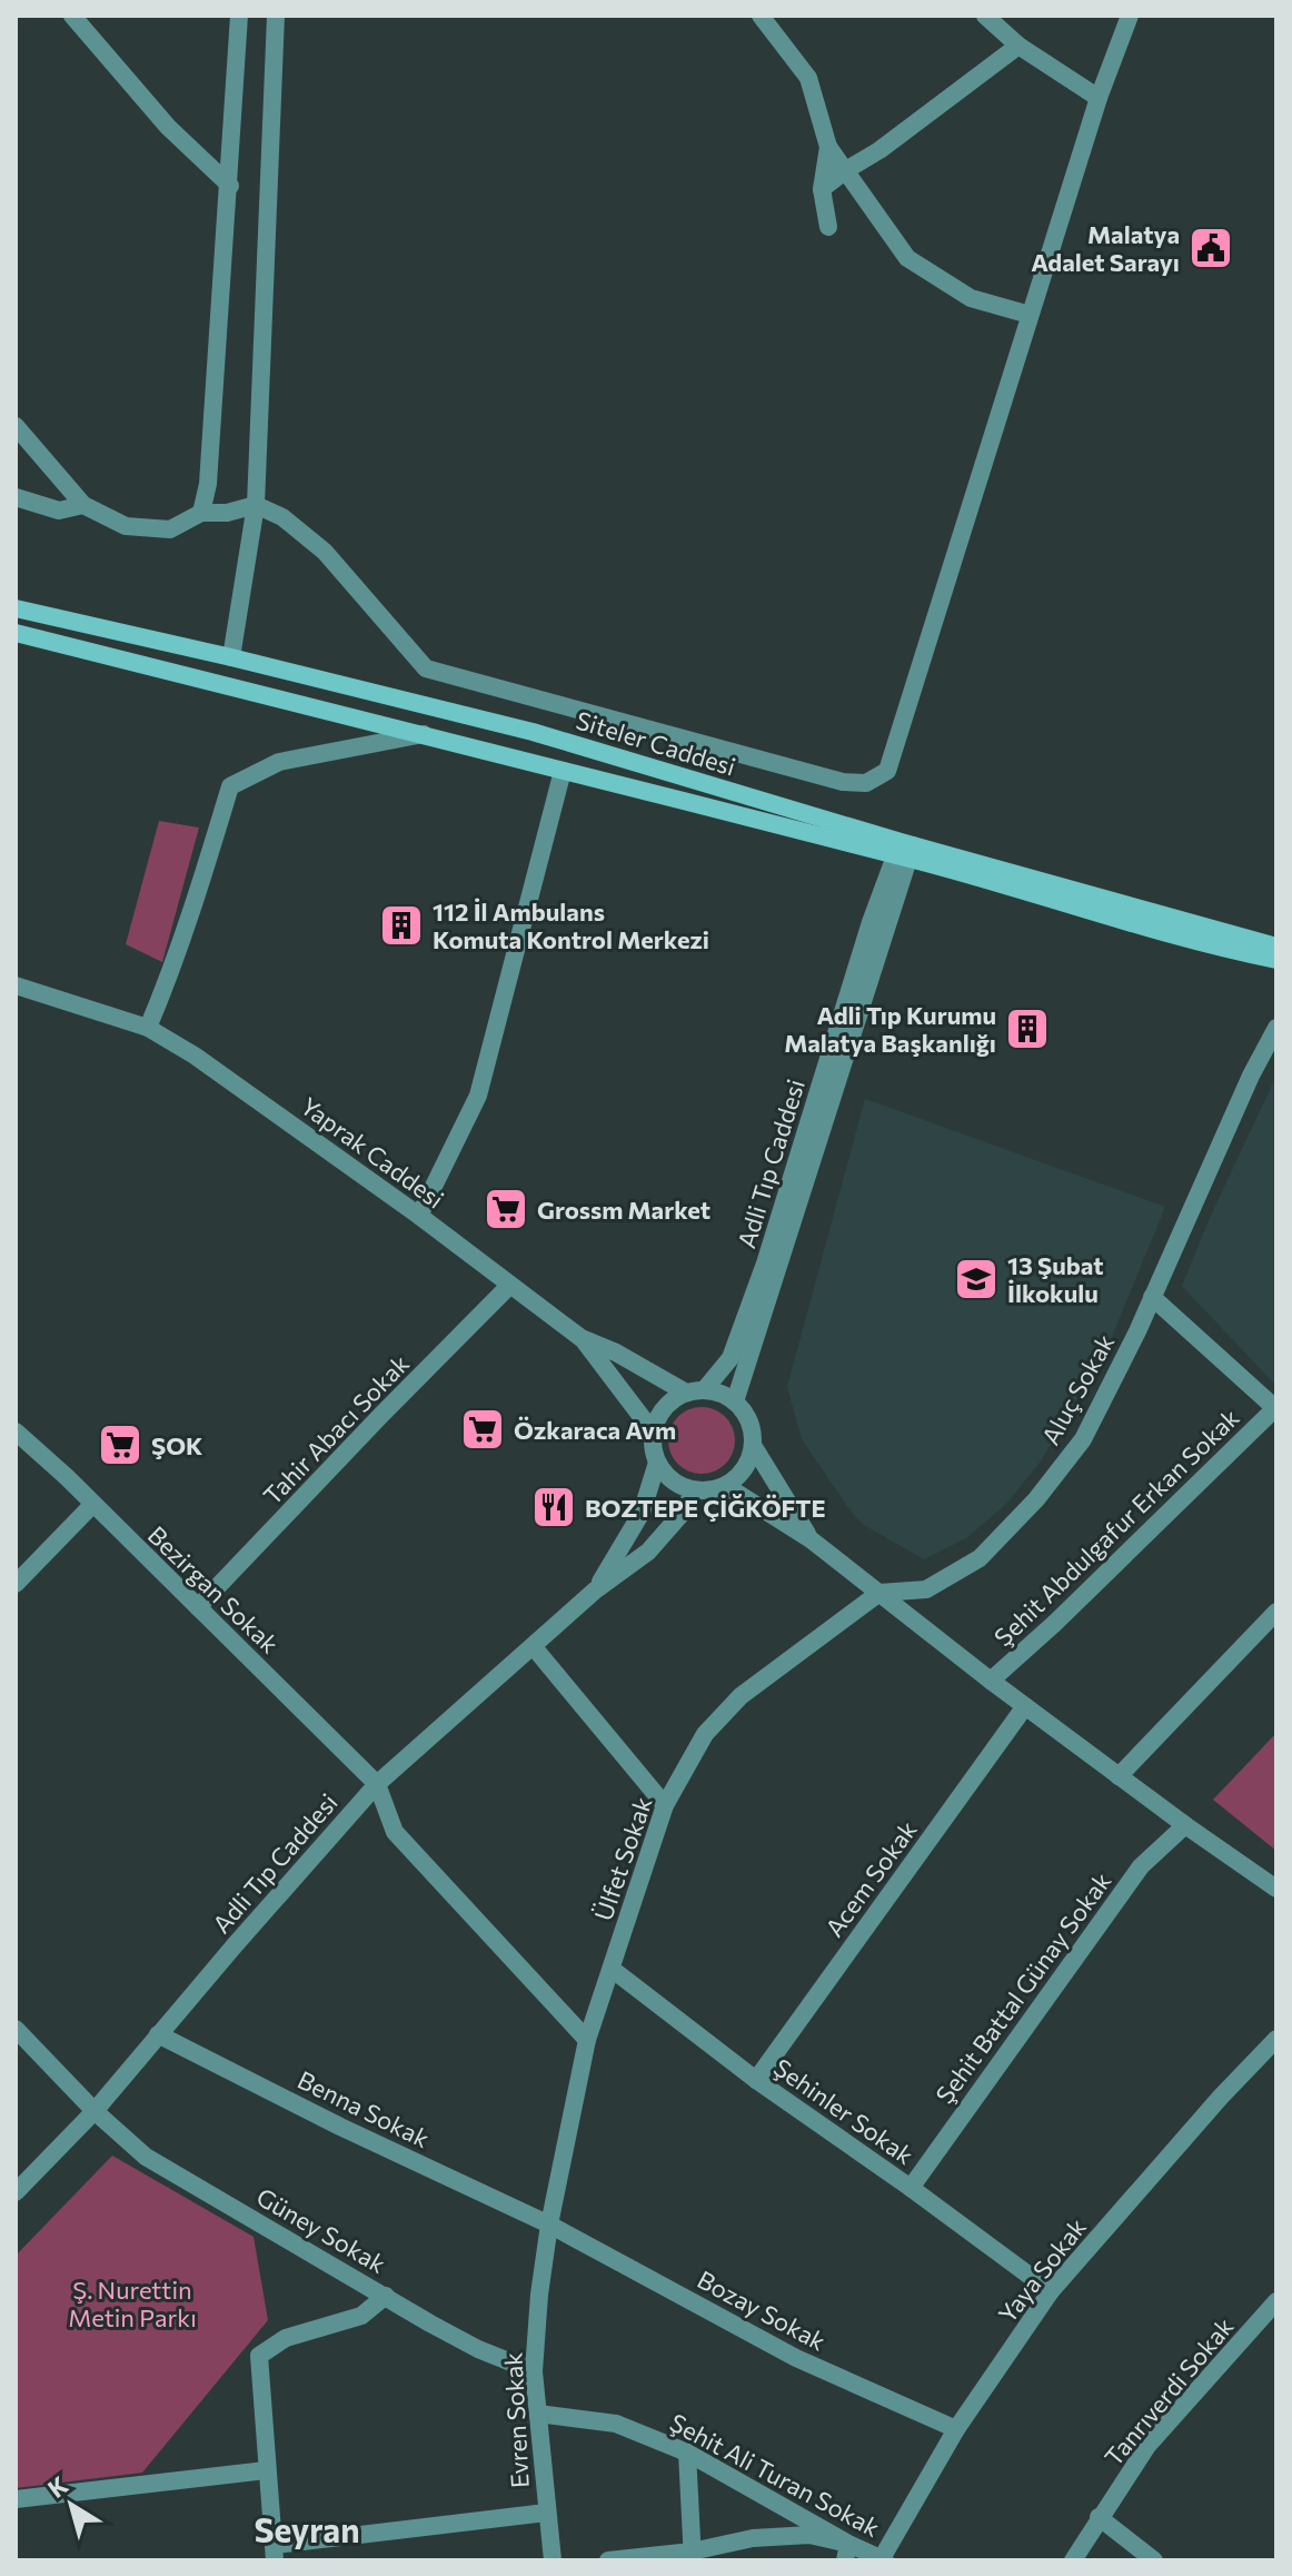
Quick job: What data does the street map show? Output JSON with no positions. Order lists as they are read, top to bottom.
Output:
{
  "streets": {
    "main road": ["Siteler Caddesi"],
    "street": [
      "Yaprak Caddesi",
      "Adli Tıp Caddesi",
      "Aluç Sokak",
      "Tahir Abacı Sokak",
      "Şehit Abdulgafur Erkan Sokak",
      "Bezirgan Sokak",
      "Ülfet Sokak",
      "Acem Sokak",
      "Şehit Battal Günay Sokak",
      "Benna Sokak",
      "Şehinler Sokak",
      "Güney Sokak",
      "Yaya Sokak",
      "Bozay Sokak",
      "Tanrıverdi Sokak",
      "Evren Sokak",
      "Şehit Ali Turan Sokak"
    ]
  },
  "crossings": [
    ["Siteler Caddesi", "Adli Tıp Caddesi"],
    ["Yaprak Caddesi", "Adli Tıp Caddesi"],
    ["Yaprak Caddesi", "Tahir Abacı Sokak"],
    ["Adli Tıp Caddesi", "Bezirgan Sokak"],
    ["Adli Tıp Caddesi", "Benna Sokak"],
    ["Adli Tıp Caddesi", "Güney Sokak"],
    ["Aluç Sokak", "Ülfet Sokak"],
    ["Tahir Abacı Sokak", "Bezirgan Sokak"],
    ["Ülfet Sokak", "Benna Sokak"],
    ["Ülfet Sokak", "Şehinler Sokak"],
    ["Ülfet Sokak", "Bozay Sokak"],
    ["Ülfet Sokak", "Evren Sokak"],
    ["Acem Sokak", "Şehinler Sokak"],
    ["Şehit Battal Günay Sokak", "Şehinler Sokak"],
    ["Benna Sokak", "Bozay Sokak"],
    ["Benna Sokak", "Evren Sokak"],
    ["Şehinler Sokak", "Yaya Sokak"],
    ["Güney Sokak", "Evren Sokak"],
    ["Yaya Sokak", "Bozay Sokak"],
    ["Yaya Sokak", "Şehit Ali Turan Sokak"],
    ["Bozay Sokak", "Evren Sokak"],
    ["Evren Sokak", "Şehit Ali Turan Sokak"]
  ],
  "districts": ["Seyran"],
  "parks": ["Ş. Nurettin Metin Parkı"],
  "places": {
    "public building": ["Malatya Adalet Sarayı"],
    "building": ["112 İl Ambulans Komuta Kontrol Merkezi", "Adli Tıp Kurumu Malatya Başkanlığı"],
    "supermarket": ["Grossm Market", "Özkaraca Avm", "ŞOK"],
    "school or university": ["13 Şubat İlkokulu"],
    "restaurant": ["BOZTEPE ÇİĞKÖFTE"]
  },
  "north": "top left"
}
